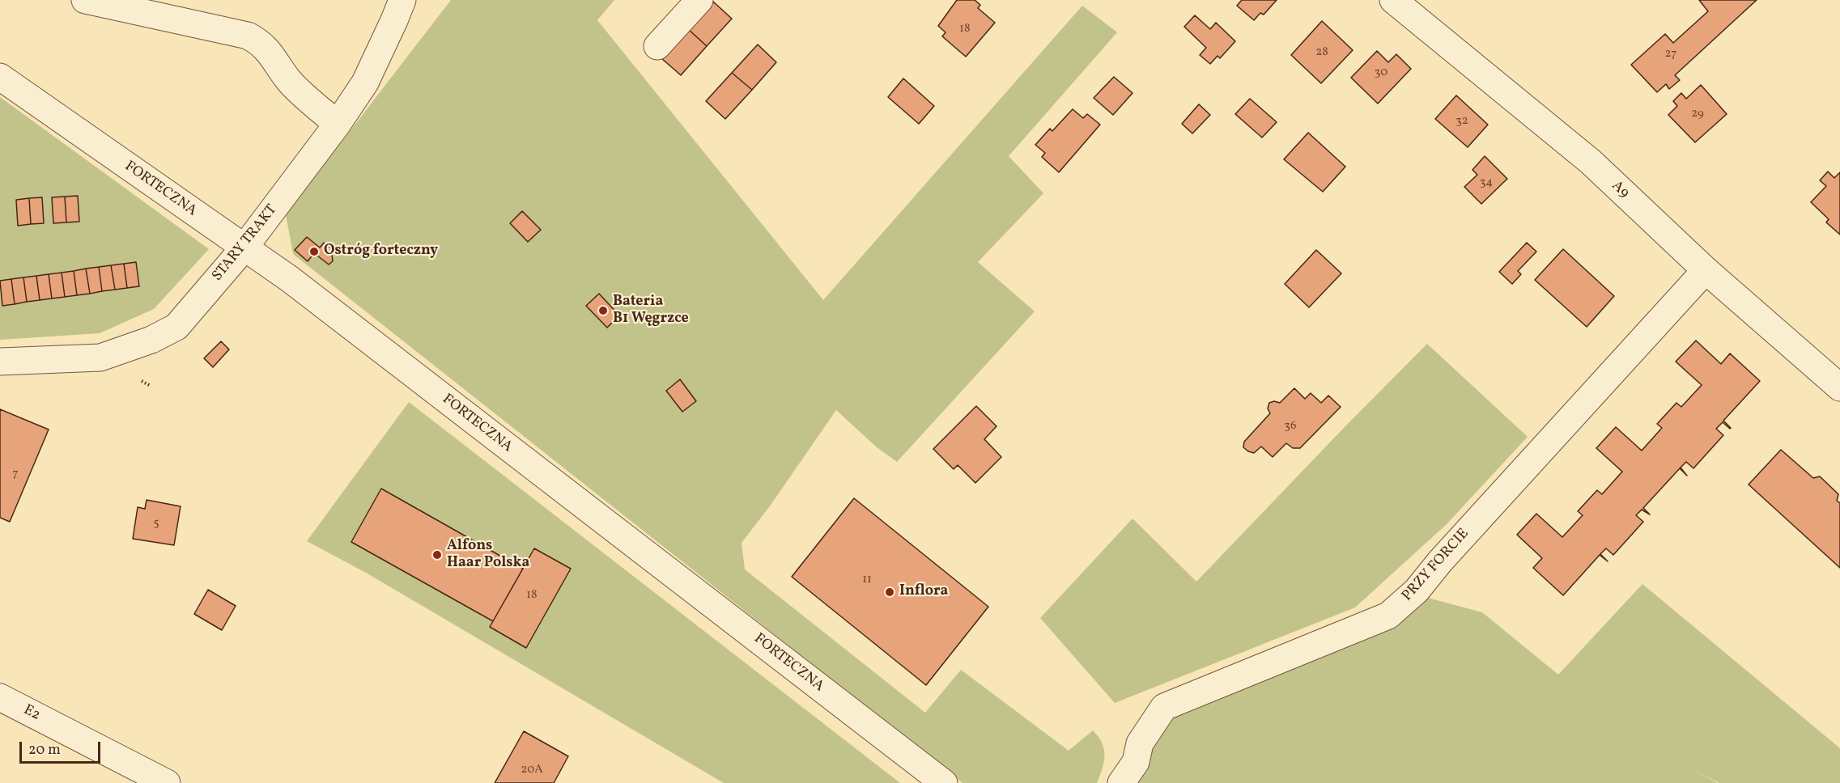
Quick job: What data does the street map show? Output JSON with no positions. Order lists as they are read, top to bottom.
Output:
{
  "streets": {
    "street": [
      "FORTECZNA",
      "A9",
      "STARY TRAKT",
      "PRZY FORCIE",
      "E2"
    ]
  },
  "crossings": [
    ["FORTECZNA", "STARY TRAKT"],
    ["A9", "PRZY FORCIE"]
  ],
  "places": [
    "Ostróg forteczny",
    "Bateria B1 Węgrzce",
    "Alfons Haar Polska",
    "Inflora"
  ],
  "house_numbers": [
    "18",
    "28",
    "27",
    "30",
    "29",
    "32",
    "34",
    "36",
    "7",
    "5",
    "11",
    "18",
    "20A"
  ],
  "scale_bar": "20 m"
}
